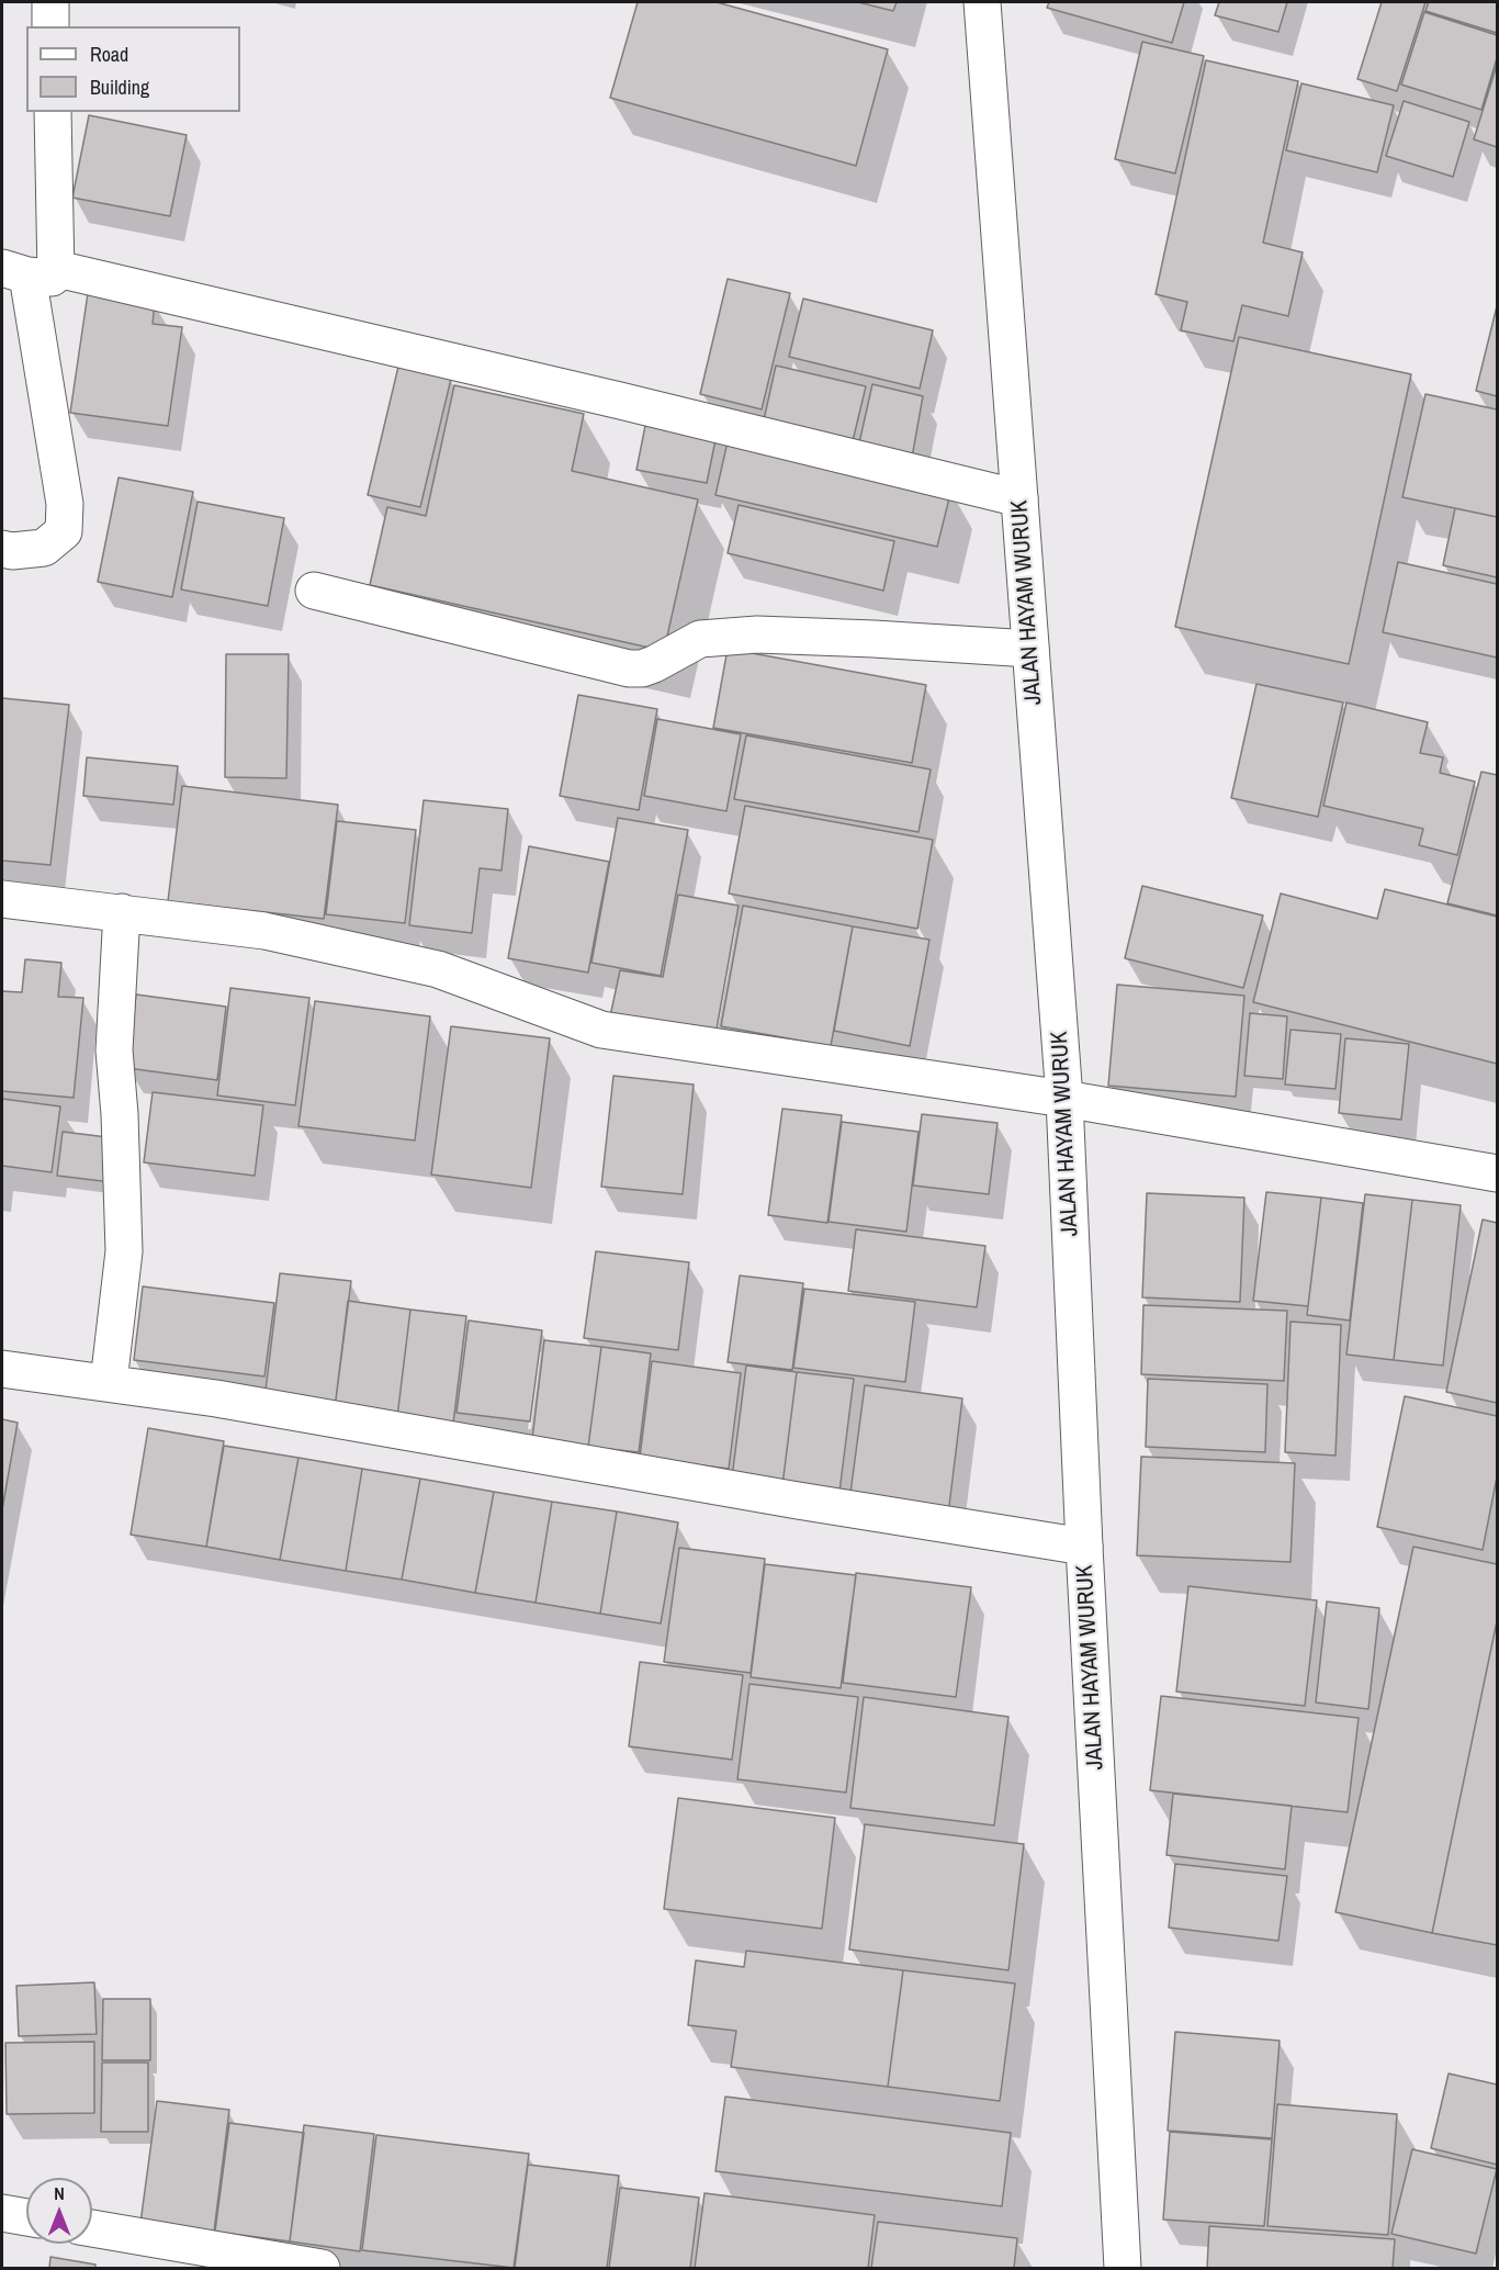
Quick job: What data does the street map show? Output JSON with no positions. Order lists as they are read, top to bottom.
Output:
{
  "streets": {
    "street": ["JALAN HAYAM WURUK"]
  },
  "legend": ["Road", "Building"],
  "north": "top"
}
